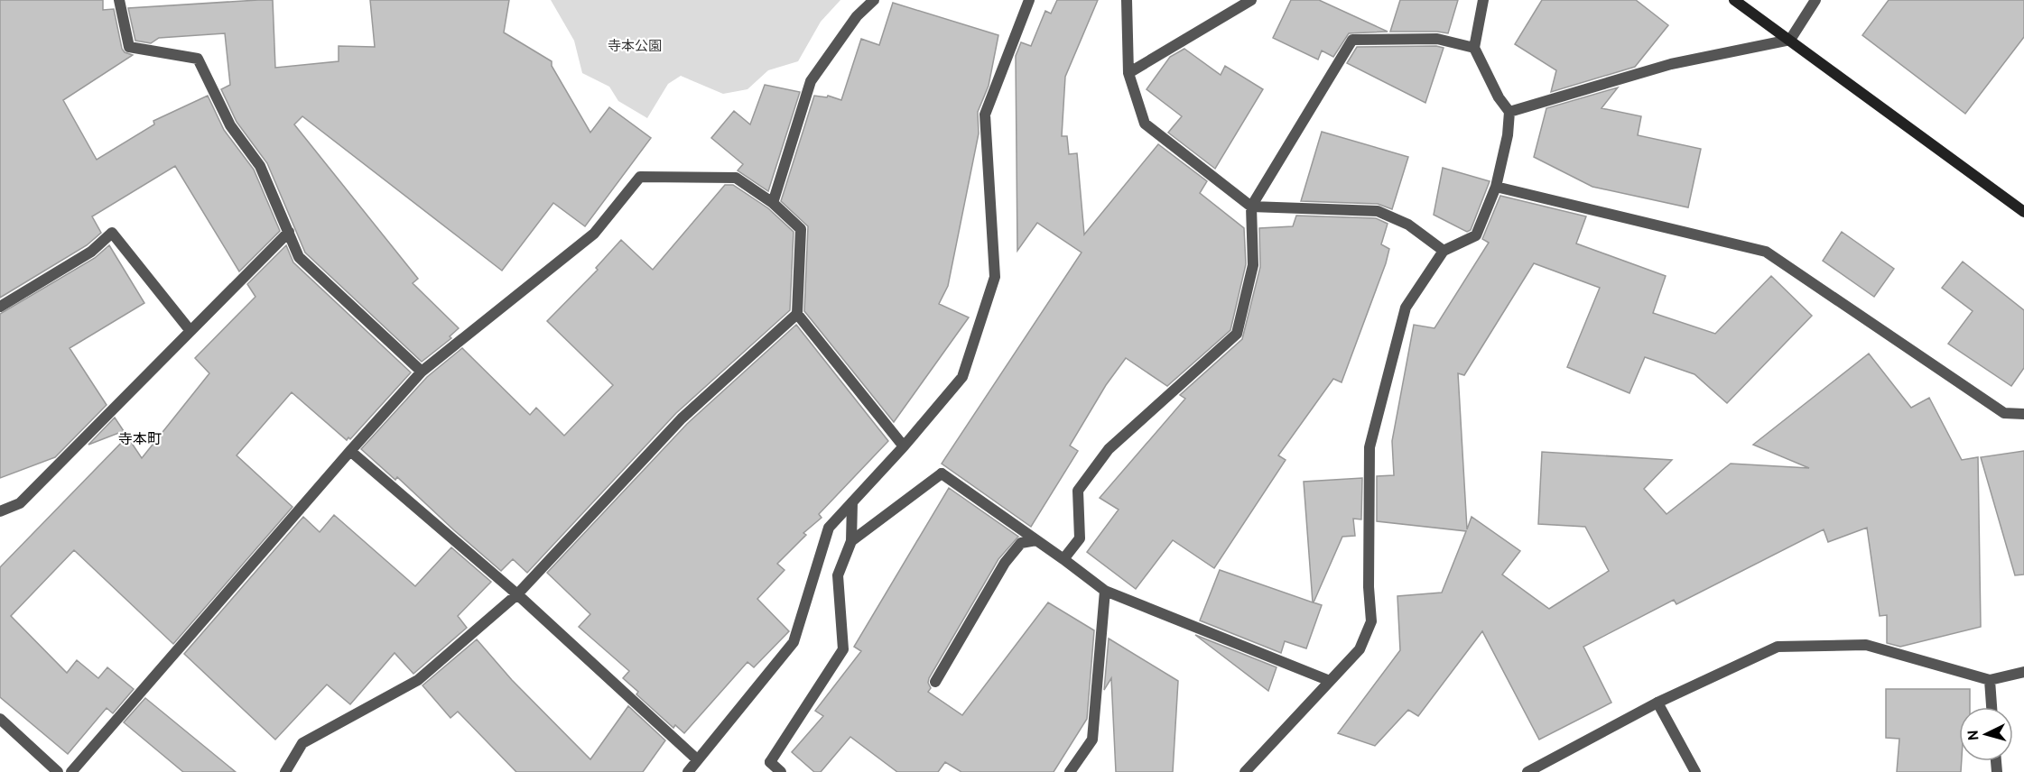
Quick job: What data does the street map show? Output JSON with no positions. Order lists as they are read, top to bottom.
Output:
{
  "districts": ["寺本町"],
  "parks": ["寺本公園"],
  "north": "left"
}
